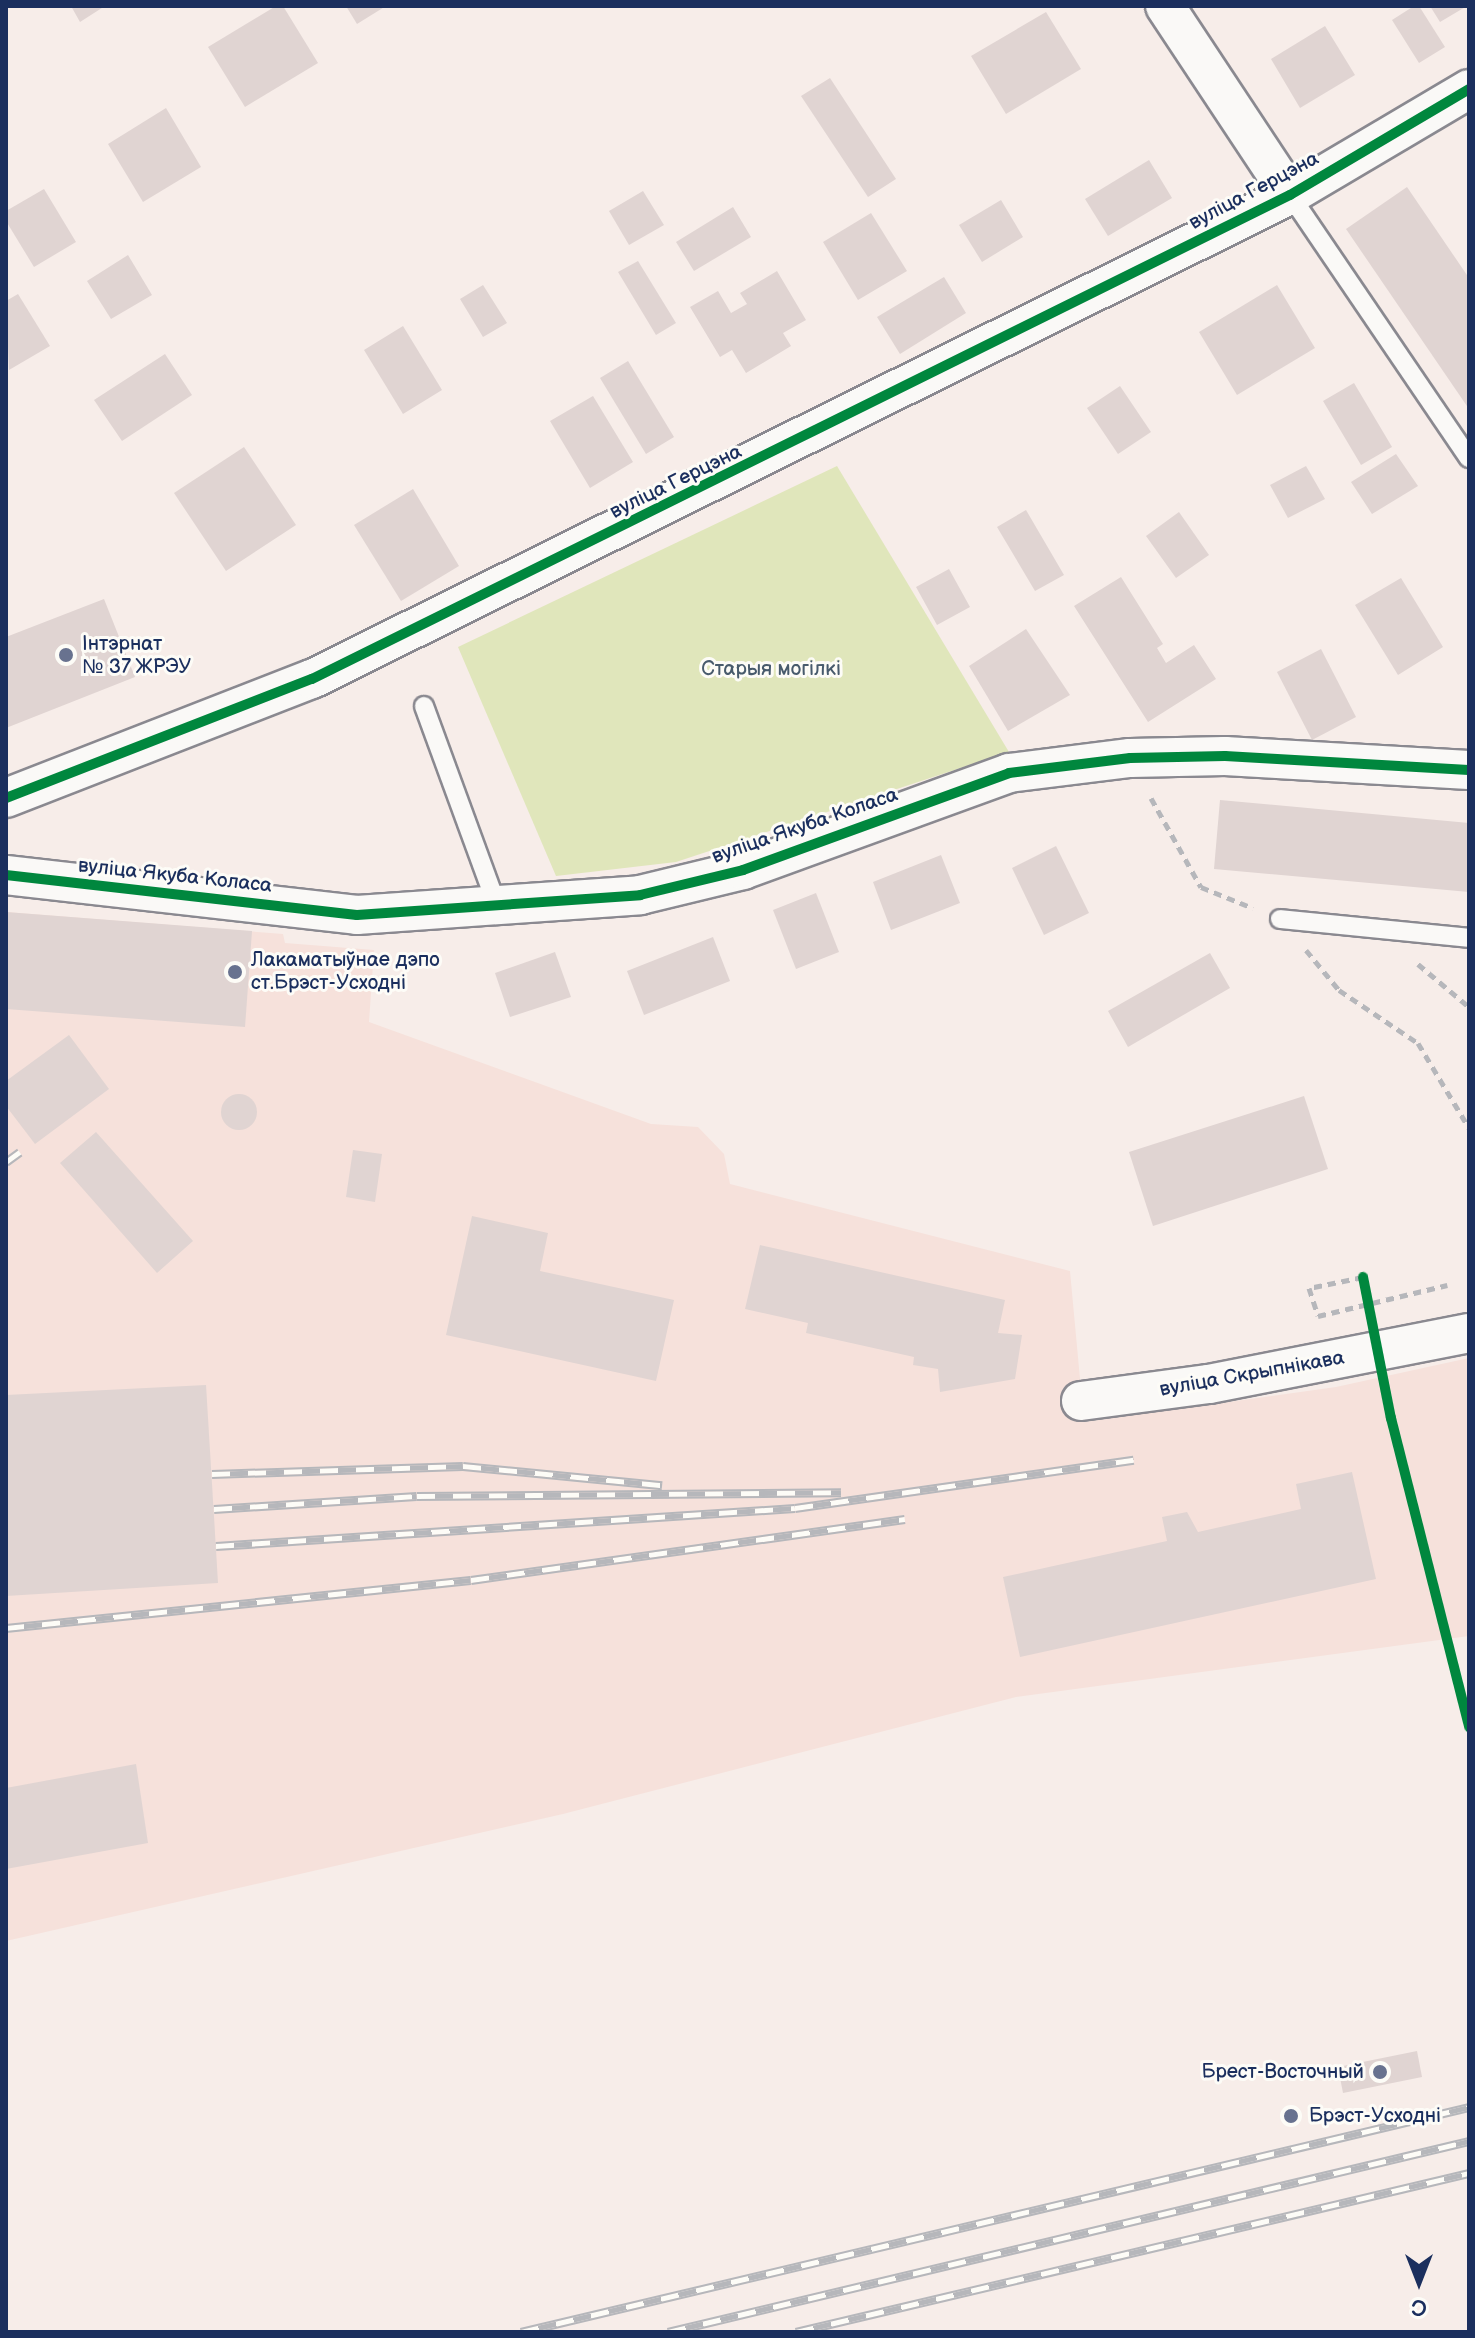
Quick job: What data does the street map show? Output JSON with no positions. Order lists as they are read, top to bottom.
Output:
{
  "streets": {
    "street": ["вуліца Герцэна", "вуліца Якуба Коласа", "вуліца Скрыпнікава"]
  },
  "parks": ["Старыя могілкі"],
  "places": [
    "Інтэрнат № 37 ЖРЭУ",
    "Лакаматыўнае дэпо ст.Брэст-Усходні",
    "Брест-Восточный",
    "Брэст-Усходні"
  ],
  "north": "bottom"
}
